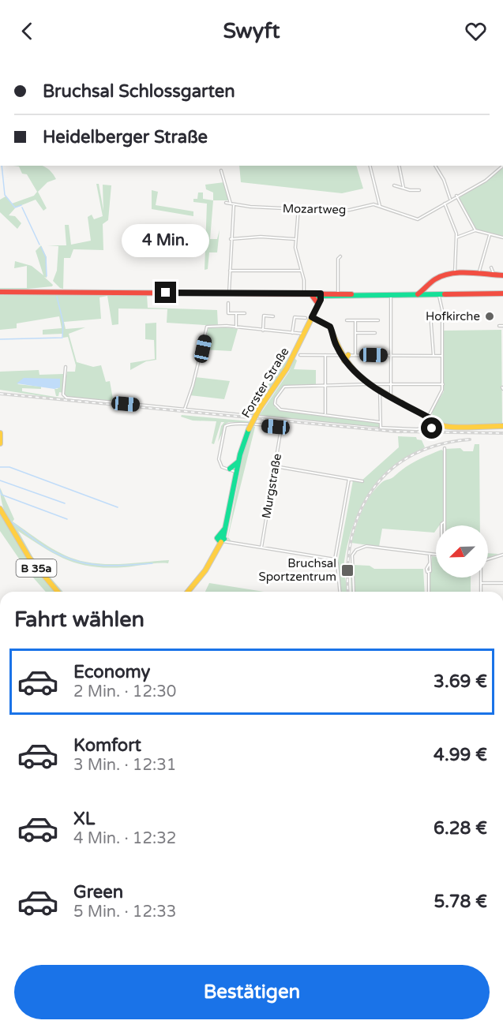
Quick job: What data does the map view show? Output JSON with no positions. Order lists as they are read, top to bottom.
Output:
{
  "streets": {
    "main road": ["Forster Straße", "B 35a"],
    "street": ["Mozartweg", "Murgstraße"]
  },
  "places": {
    "other": ["Hofkirche"],
    "transit": ["Bruchsal Sportzentrum"]
  },
  "north": "bottom left",
  "page": {
    "header": "Swyft",
    "banner": ["Bruchsal Schlossgarten", "Heidelberger Straße"],
    "bubble": "4 Min.",
    "heading": "Fahrt wählen",
    "list": [
      {
        "name": "Economy",
        "note": "2 Min. · 12:30",
        "value": "3.69 €"
      },
      {
        "name": "Komfort",
        "note": "3 Min. · 12:31",
        "value": "4.99 €"
      },
      {
        "name": "XL",
        "note": "4 Min. · 12:32",
        "value": "6.28 €"
      },
      {
        "name": "Green",
        "note": "5 Min. · 12:33",
        "value": "5.78 €"
      }
    ],
    "buttons": "Bestätigen"
  }
}
